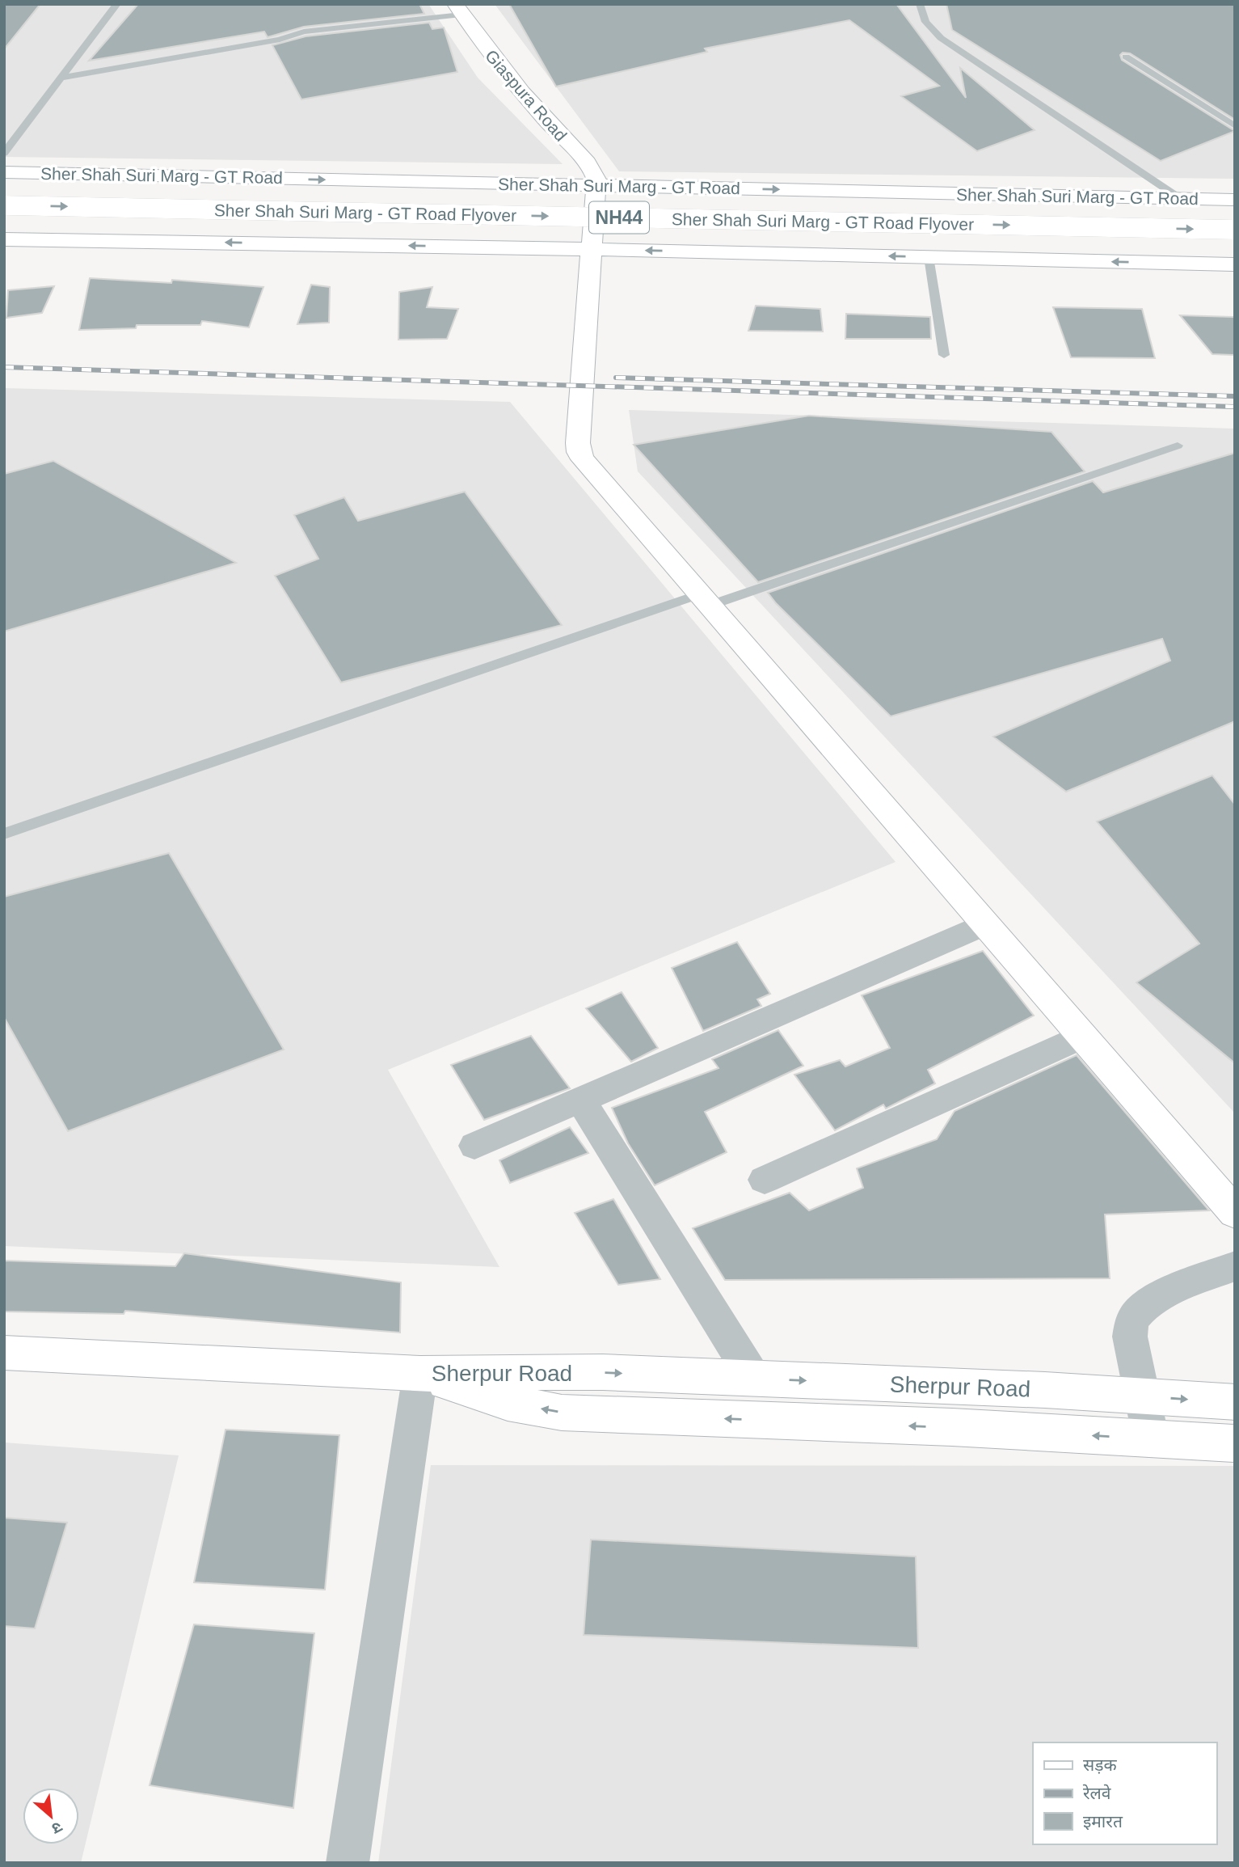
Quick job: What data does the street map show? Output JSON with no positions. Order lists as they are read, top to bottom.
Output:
{
  "streets": {
    "main road": [
      "Giaspura Road",
      "Sher Shah Suri Marg - GT Road",
      "Sher Shah Suri Marg - GT Road Flyover",
      "NH44",
      "Sherpur Road"
    ]
  },
  "crossings": [
    ["Giaspura Road", "Sher Shah Suri Marg - GT Road"]
  ],
  "legend": ["सड़क", "रेलवे", "इमारत"],
  "north": "bottom right"
}
